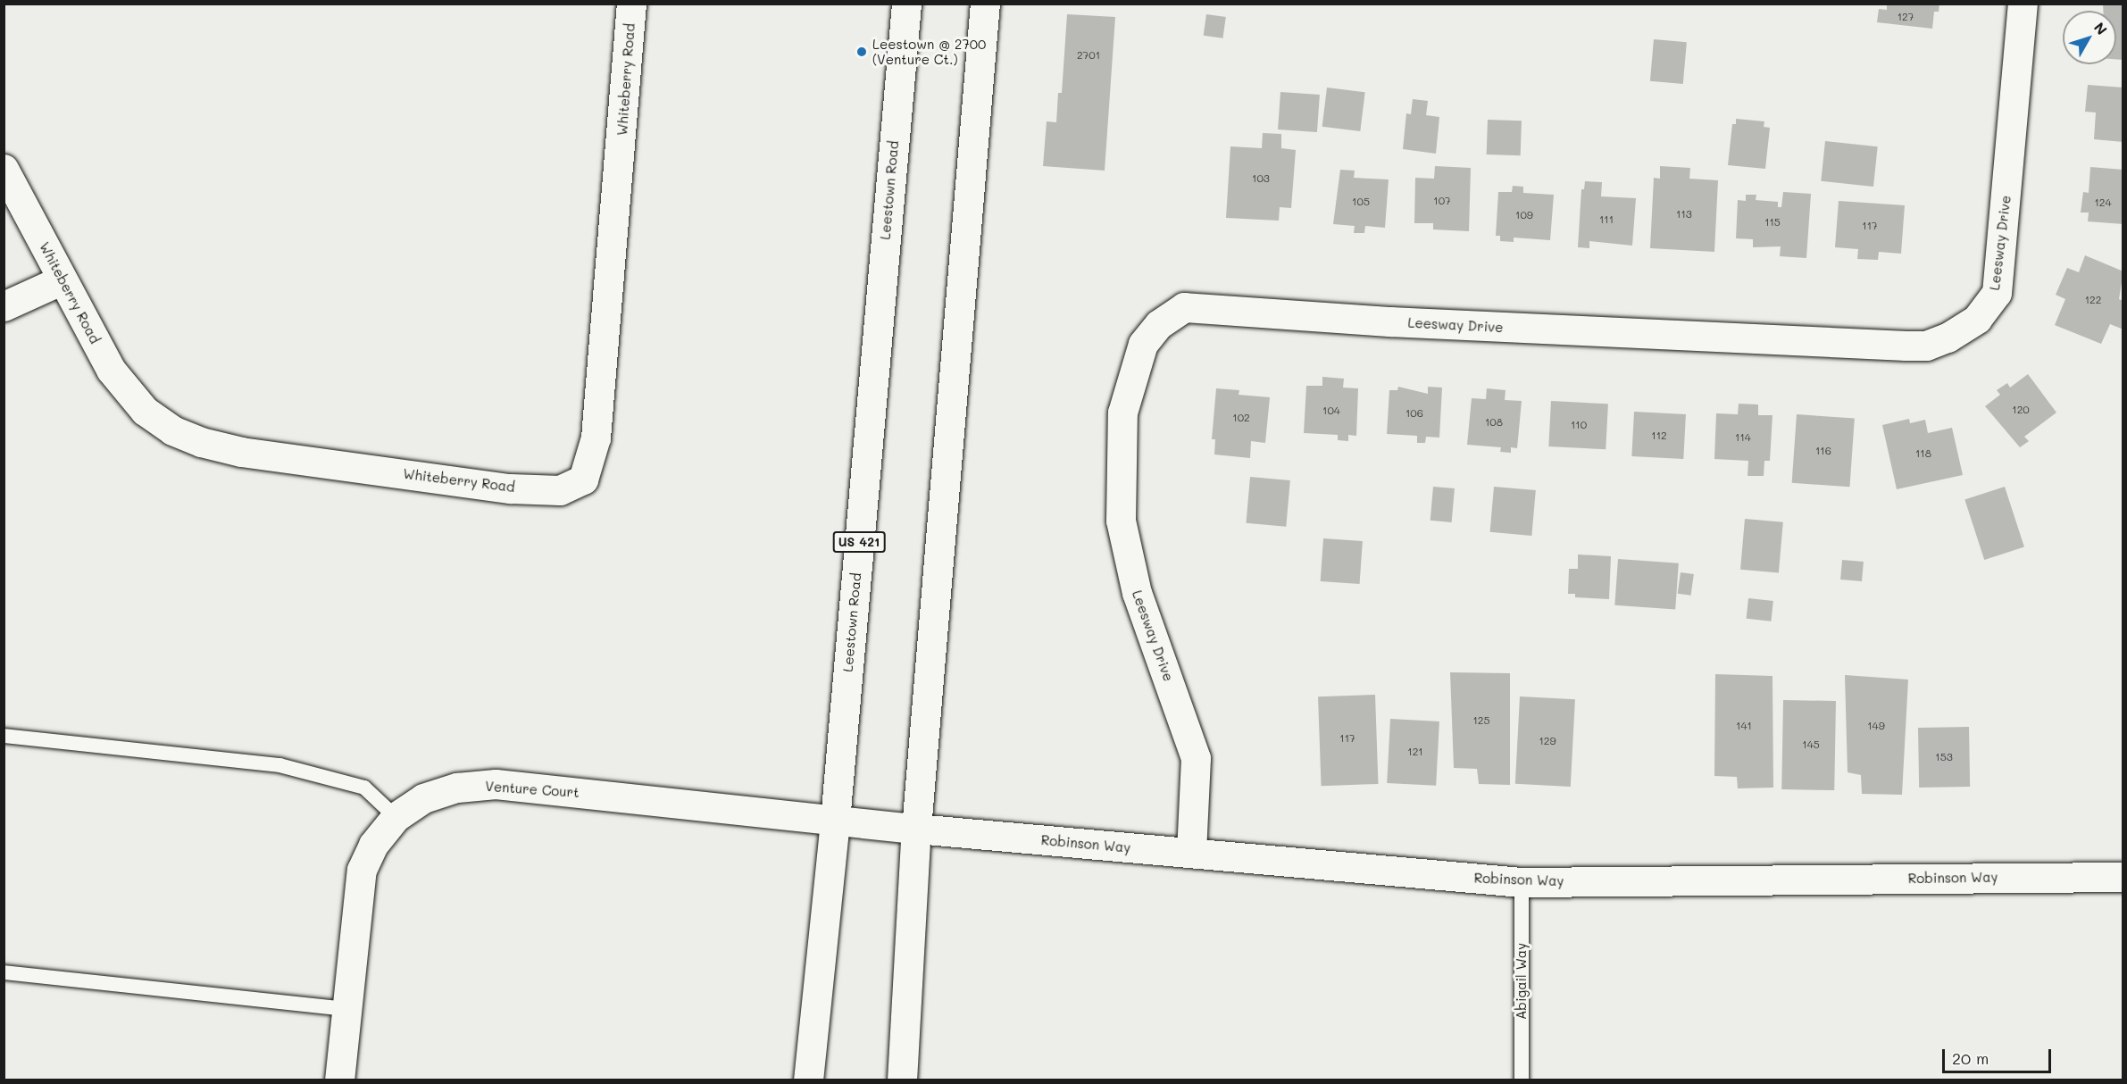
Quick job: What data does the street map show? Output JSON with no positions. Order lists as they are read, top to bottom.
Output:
{
  "streets": {
    "street": [
      "Whiteberry Road",
      "Leestown Road",
      "Leesway Drive",
      "US 421",
      "Venture Court",
      "Robinson Way"
    ],
    "lane": ["Abigail Way"]
  },
  "crossings": [
    ["Leestown Road", "Venture Court"],
    ["Leesway Drive", "Robinson Way"],
    ["Venture Court", "Robinson Way"],
    ["Robinson Way", "Abigail Way"]
  ],
  "places": ["Leestown @ 2700 (Venture Ct.)"],
  "house_numbers": [
    "127",
    "2701",
    "103",
    "107",
    "105",
    "124",
    "113",
    "109",
    "111",
    "115",
    "117",
    "122",
    "120",
    "104",
    "106",
    "102",
    "108",
    "110",
    "112",
    "114",
    "116",
    "118",
    "125",
    "141",
    "149",
    "117",
    "129",
    "145",
    "121",
    "153"
  ],
  "scale_bar": "20 m",
  "north": "top right"
}
